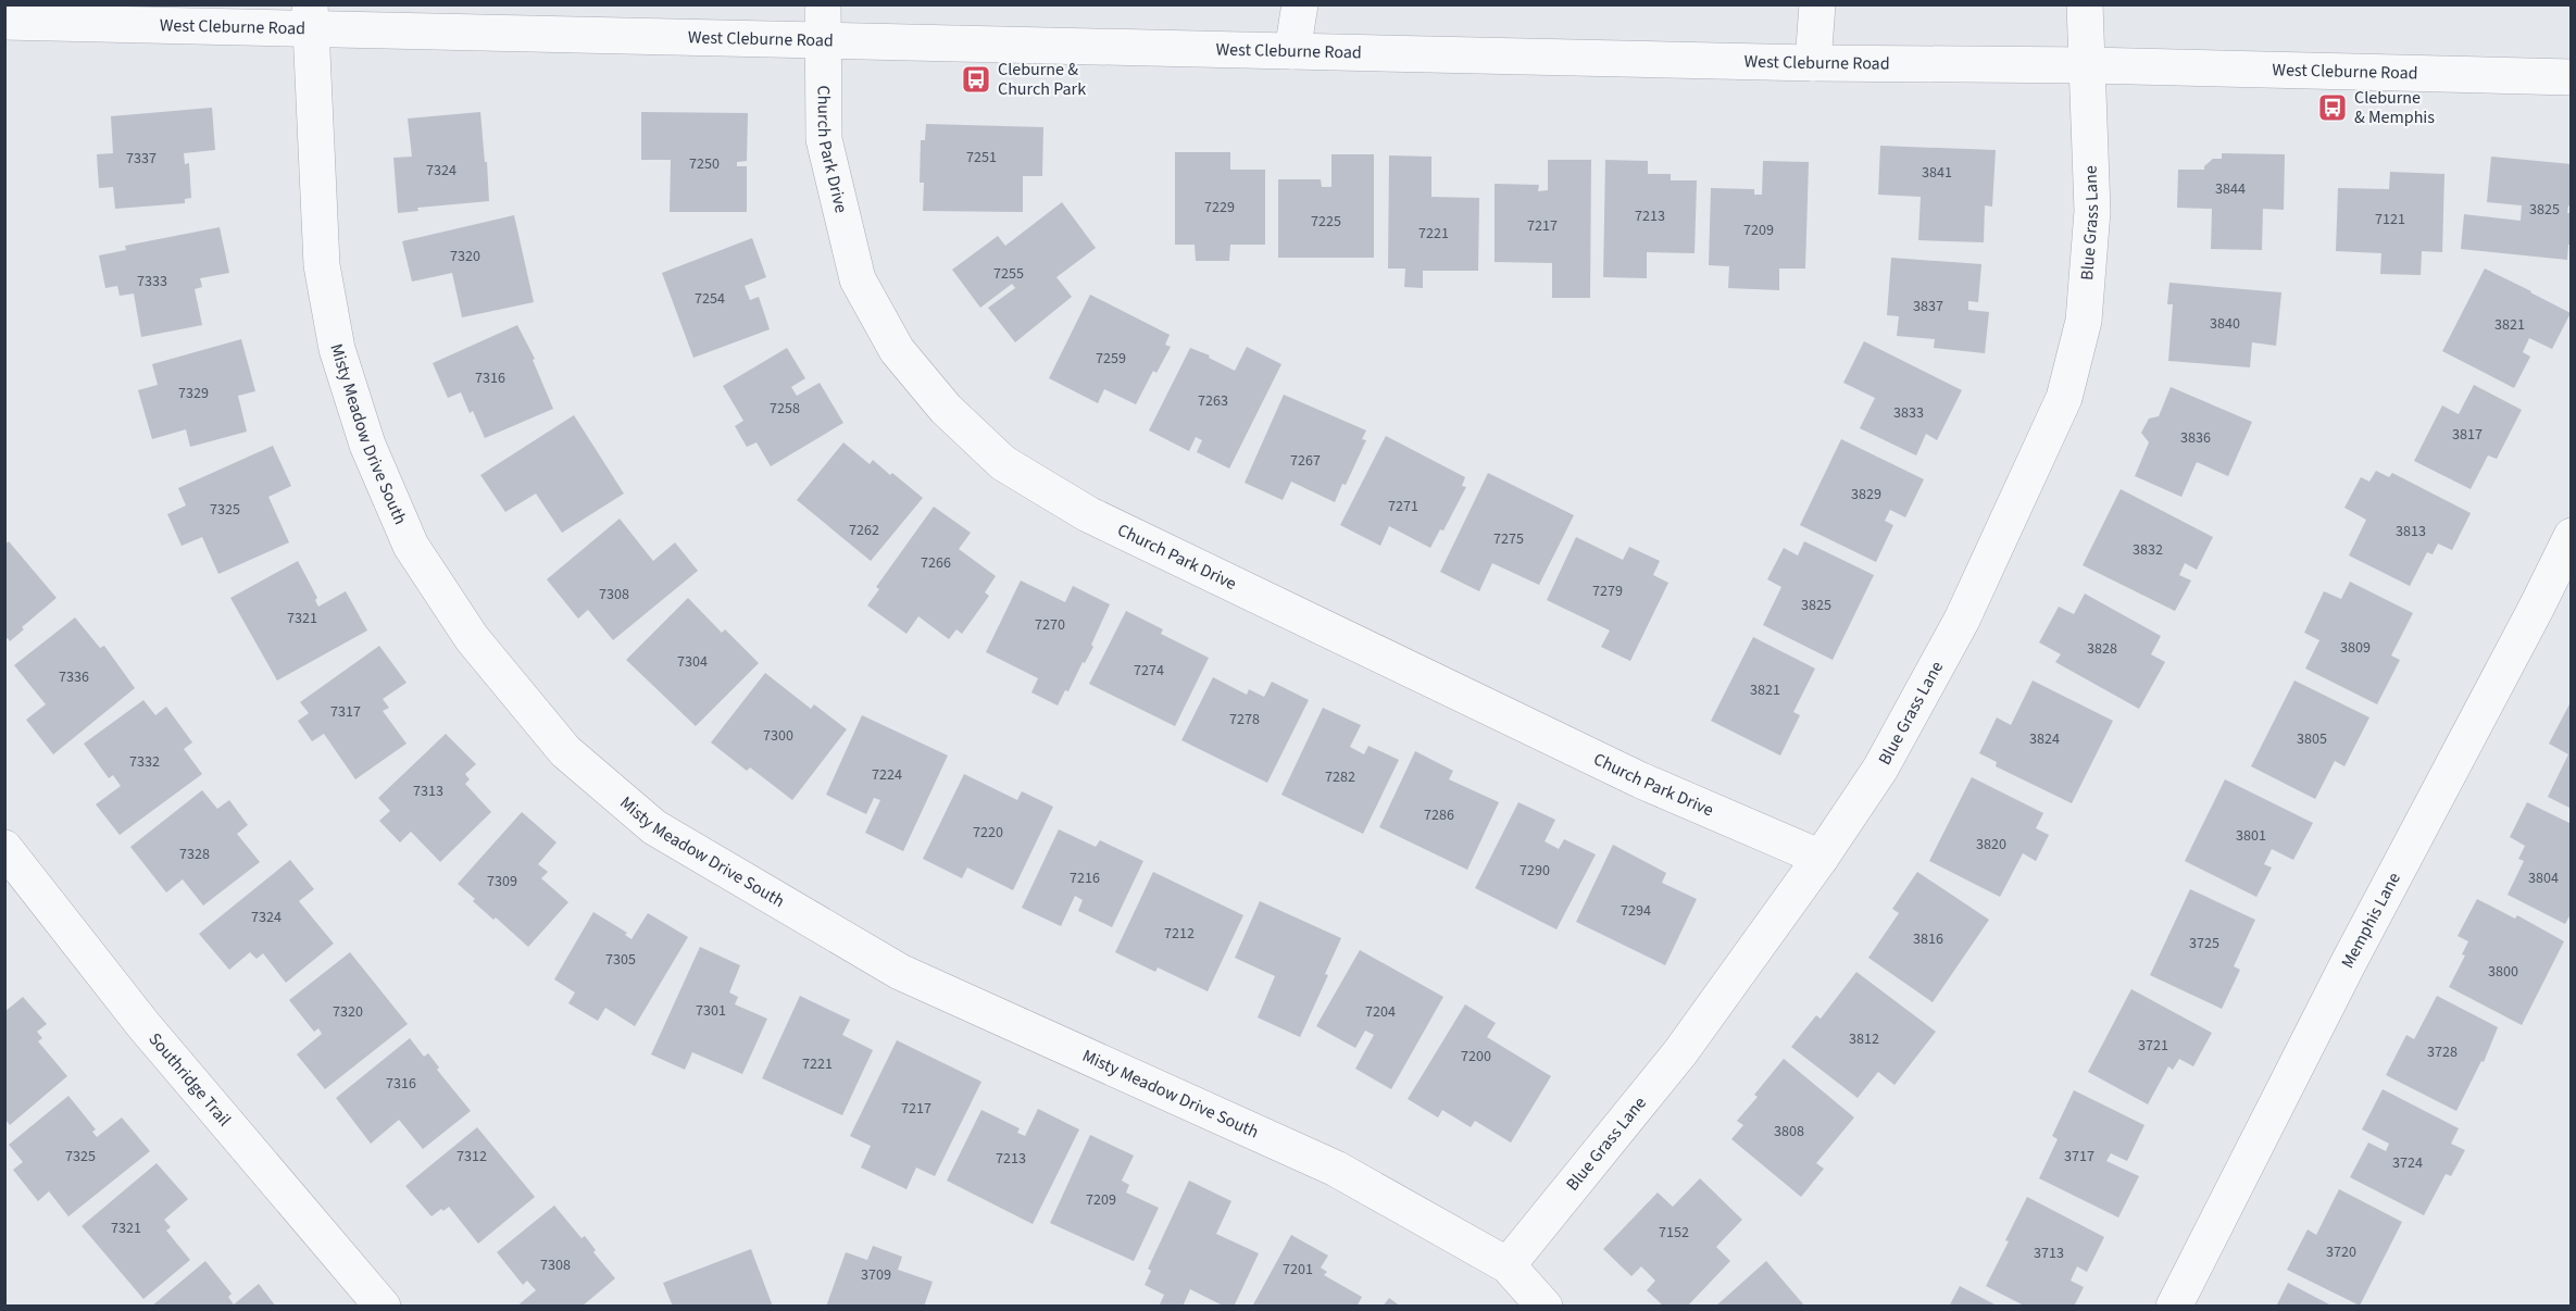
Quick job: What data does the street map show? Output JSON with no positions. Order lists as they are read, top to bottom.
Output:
{
  "streets": {
    "street": [
      "West Cleburne Road",
      "Church Park Drive",
      "Blue Grass Lane",
      "Misty Meadow Drive South",
      "Memphis Lane",
      "Southridge Trail"
    ]
  },
  "crossings": [
    ["West Cleburne Road", "Church Park Drive"],
    ["West Cleburne Road", "Blue Grass Lane"],
    ["West Cleburne Road", "Misty Meadow Drive South"],
    ["Church Park Drive", "Blue Grass Lane"],
    ["Blue Grass Lane", "Misty Meadow Drive South"]
  ],
  "places": {
    "bus stop": ["Cleburne & Church Park", "Cleburne & Memphis"]
  },
  "house_numbers": [
    "7251",
    "7337",
    "7250",
    "7324",
    "3841",
    "3844",
    "7229",
    "3825",
    "7213",
    "7121",
    "7225",
    "7217",
    "7209",
    "7221",
    "7320",
    "7255",
    "7333",
    "7254",
    "3837",
    "3840",
    "3821",
    "7259",
    "7316",
    "7329",
    "7263",
    "7258",
    "3833",
    "3817",
    "3836",
    "7267",
    "3829",
    "7271",
    "7325",
    "7262",
    "3813",
    "7275",
    "3832",
    "7266",
    "7279",
    "7308",
    "3825",
    "7321",
    "7270",
    "3809",
    "3828",
    "7304",
    "7274",
    "7336",
    "3821",
    "7317",
    "7278",
    "7300",
    "3824",
    "3805",
    "7332",
    "7224",
    "7282",
    "7313",
    "7286",
    "7220",
    "3801",
    "3820",
    "7328",
    "7290",
    "7216",
    "3804",
    "7309",
    "7294",
    "7324",
    "7212",
    "3816",
    "3725",
    "7305",
    "3800",
    "7301",
    "7320",
    "7204",
    "3812",
    "3721",
    "3728",
    "7200",
    "7221",
    "7316",
    "7217",
    "3808",
    "7325",
    "7312",
    "3717",
    "7213",
    "3724",
    "7209",
    "7321",
    "7152",
    "3720",
    "3713",
    "7308",
    "7201",
    "3709"
  ]
}
